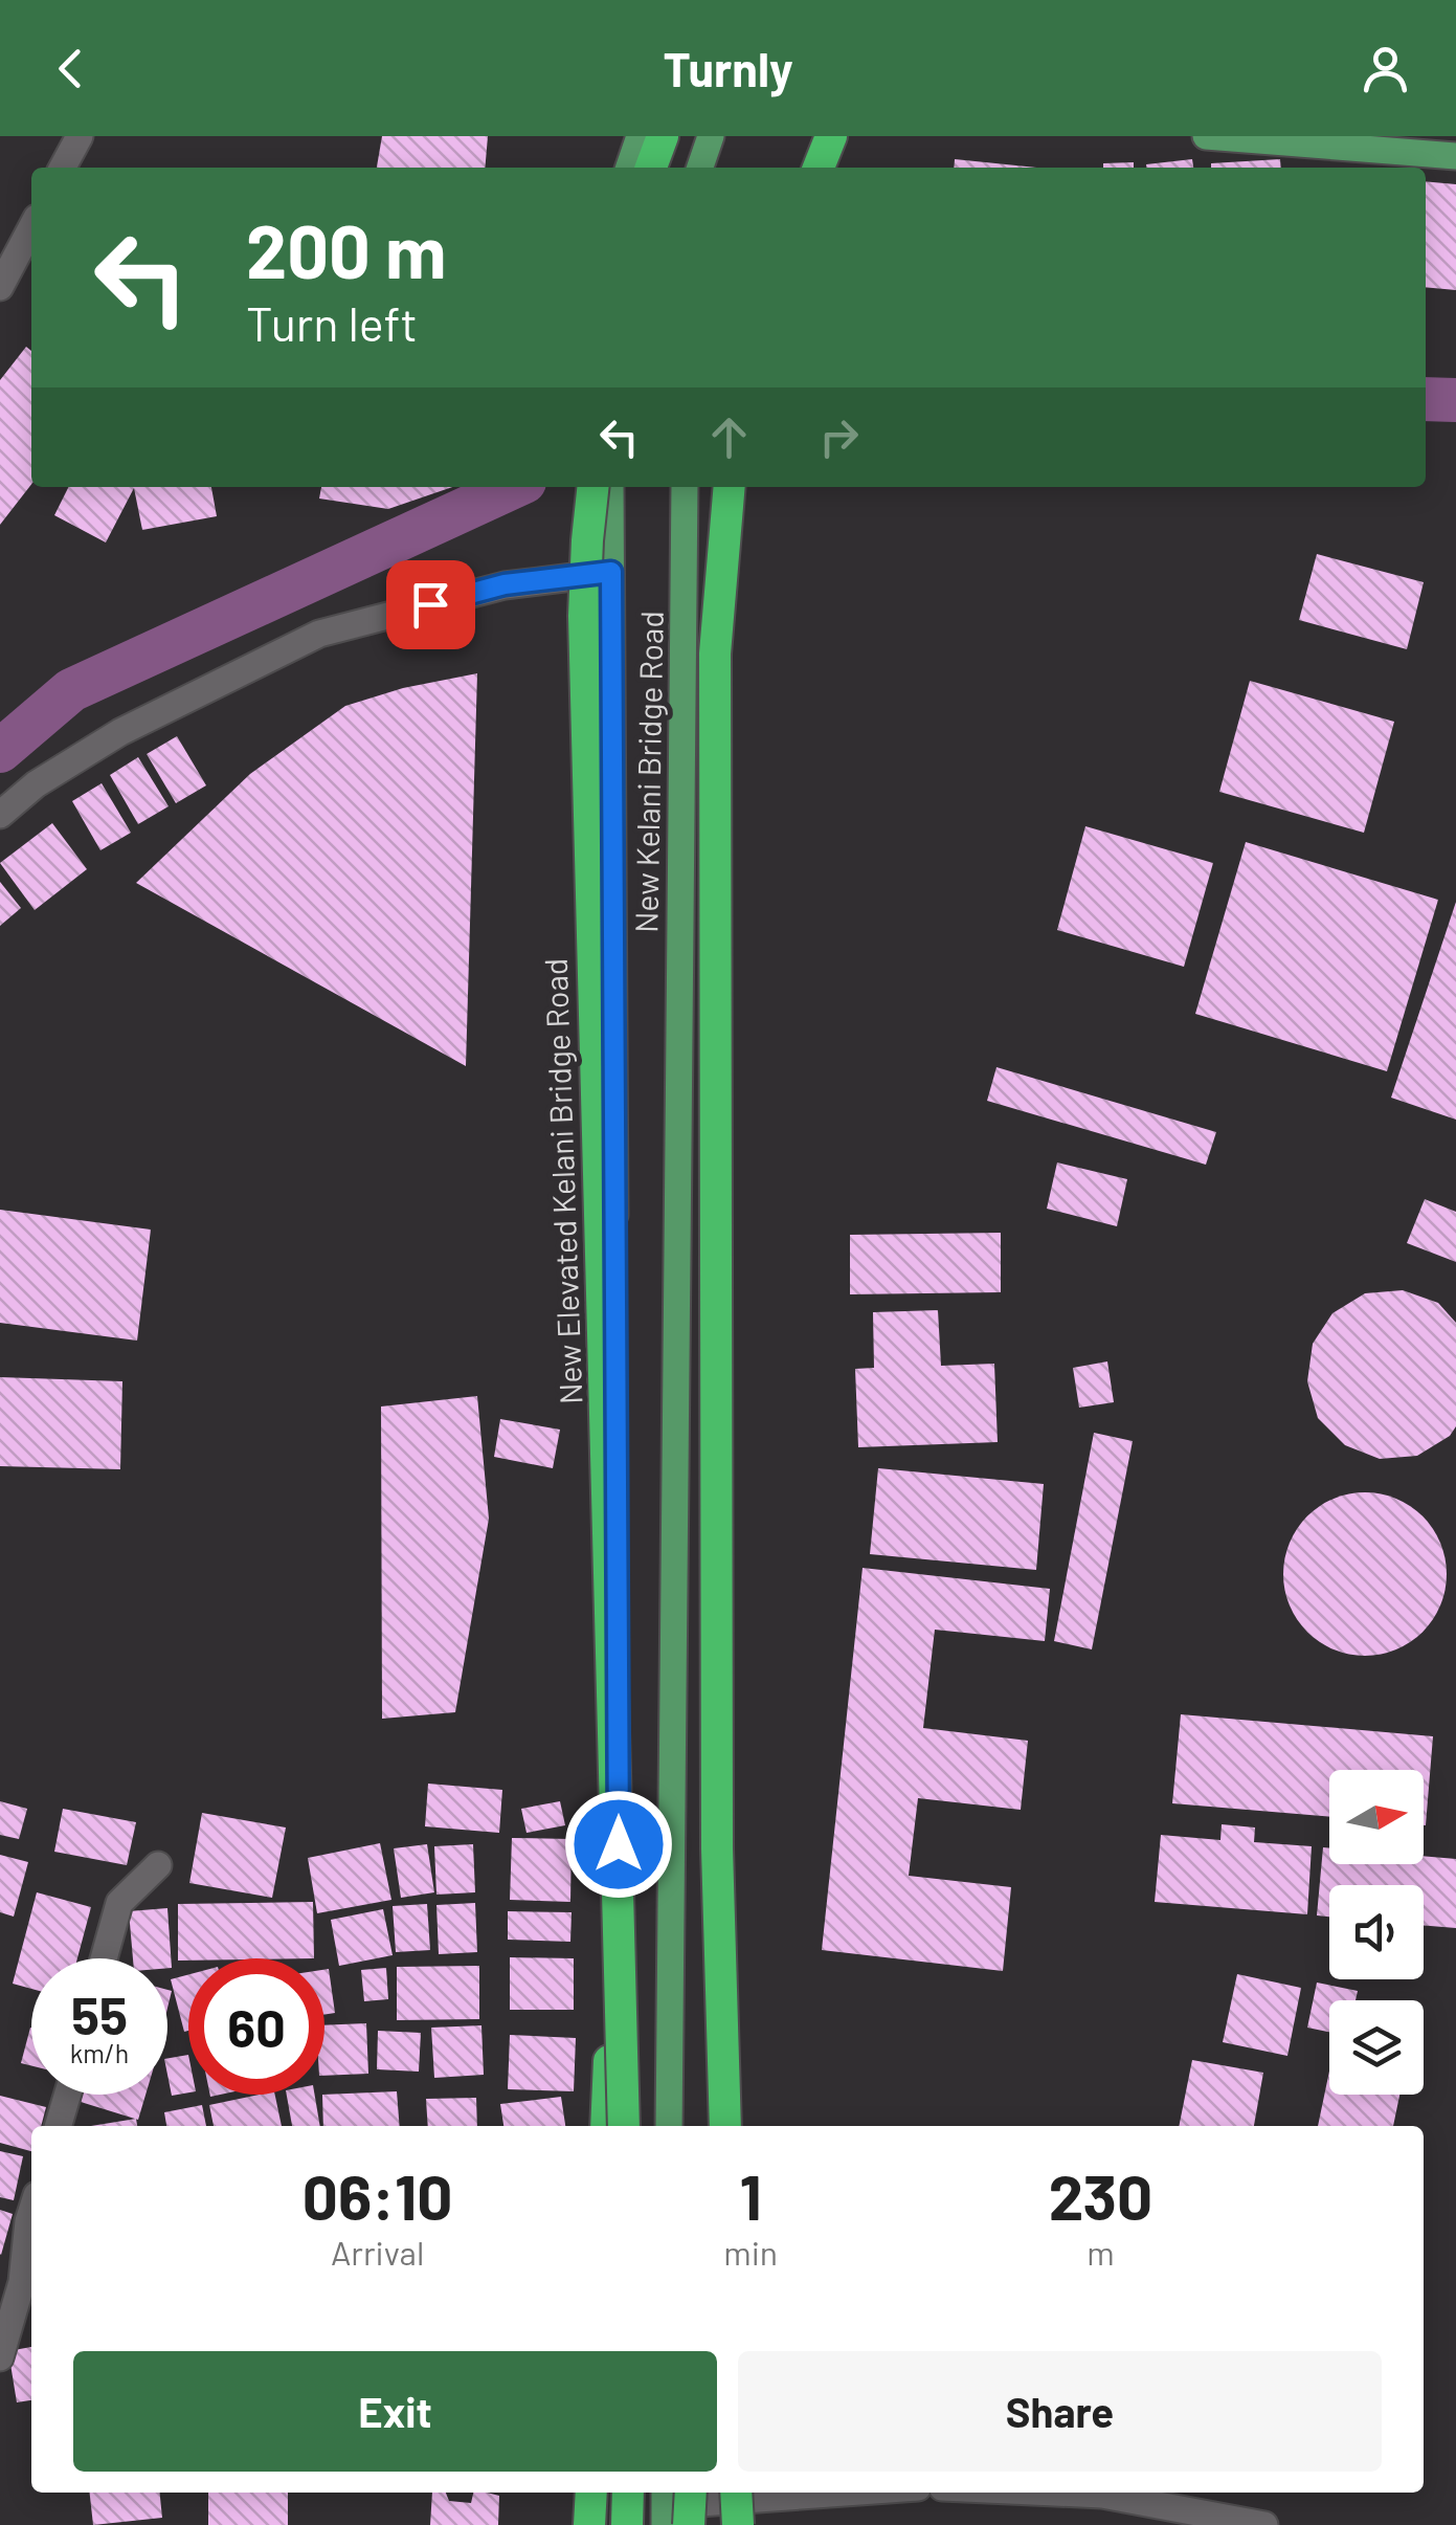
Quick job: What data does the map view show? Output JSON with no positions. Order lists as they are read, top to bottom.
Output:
{
  "streets": {
    "highway": ["New Elevated Kelani Bridge Road"],
    "main road": ["New Kelani Bridge Road"]
  },
  "north": "right",
  "page": {
    "header": "Turnly",
    "turn": ["200 m", "Turn left"],
    "speed": "55 km/h",
    "limit": "60",
    "eta": [
      "06:10",
      "Arrival",
      "1",
      "min",
      "230",
      "m"
    ],
    "buttons": ["Exit", "Share"]
  }
}
